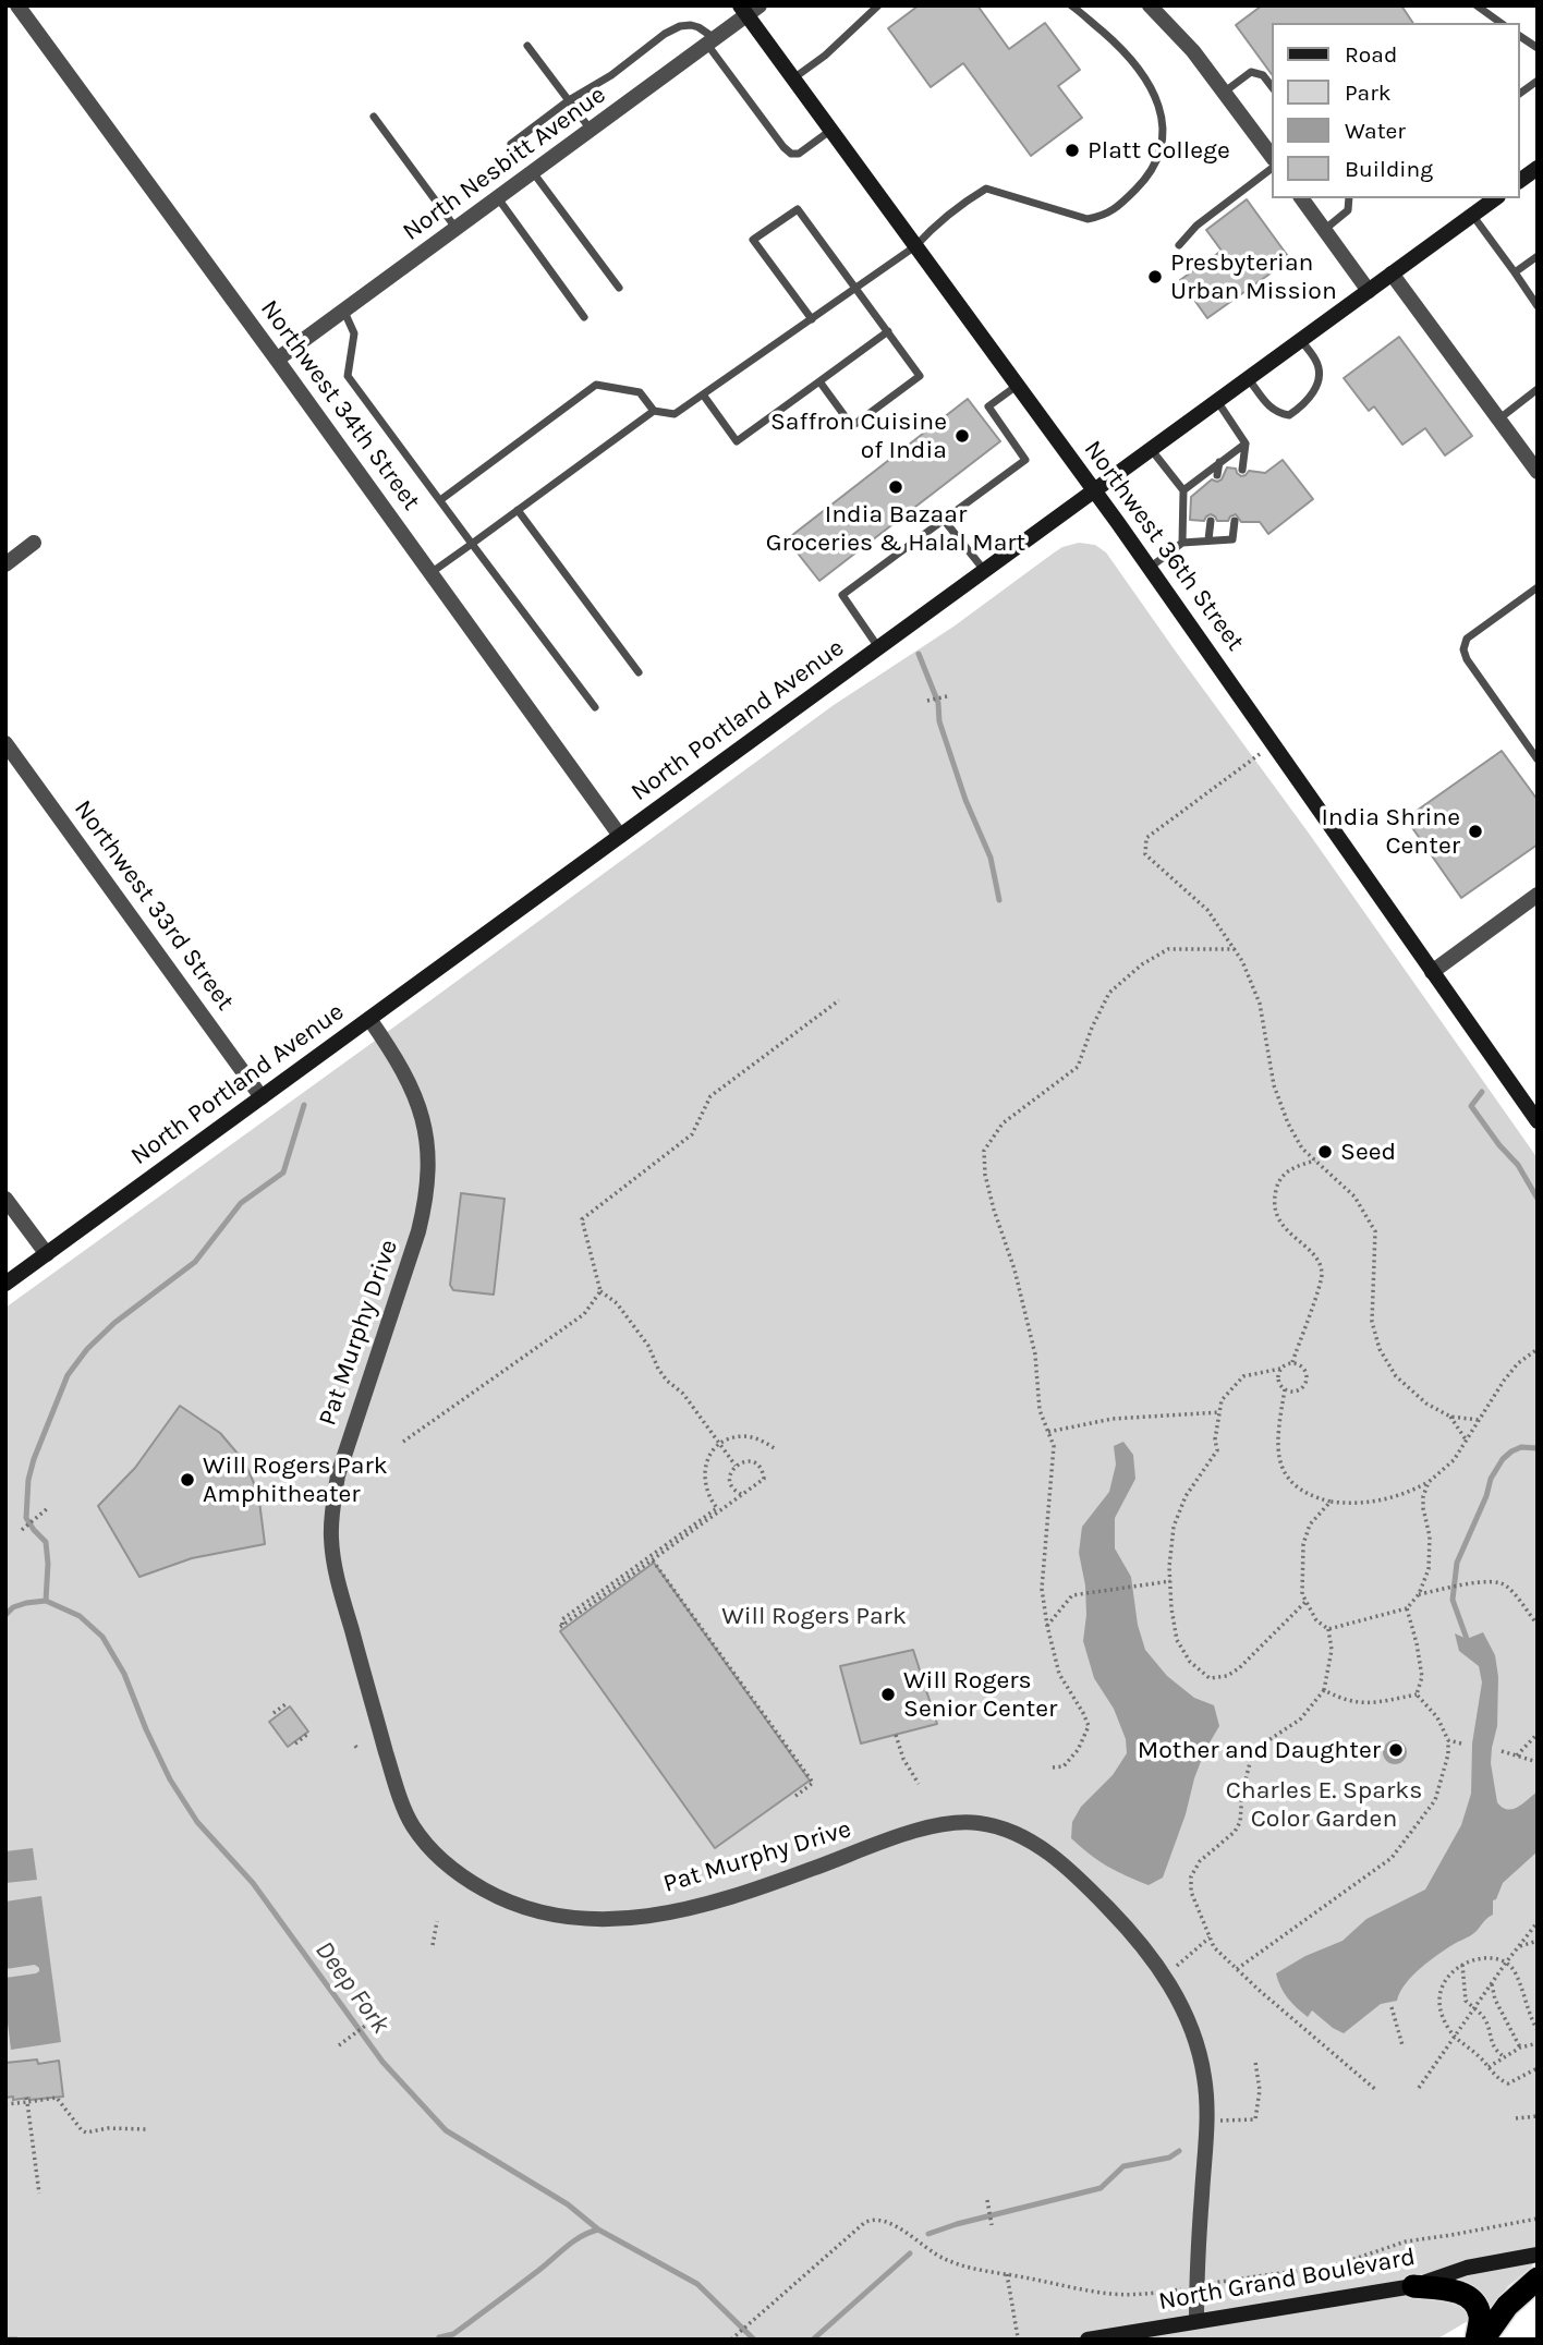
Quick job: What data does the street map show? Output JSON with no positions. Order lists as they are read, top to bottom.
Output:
{
  "streets": {
    "main road": ["Northwest 36th Street", "North Portland Avenue", "North Grand Boulevard"],
    "street": [
      "North Nesbitt Avenue",
      "Northwest 34th Street",
      "Northwest 33rd Street",
      "Pat Murphy Drive"
    ]
  },
  "crossings": [
    ["North Nesbitt Avenue", "Northwest 34th Street"],
    ["North Nesbitt Avenue", "Northwest 36th Street"],
    ["Northwest 34th Street", "North Portland Avenue"],
    ["Northwest 36th Street", "North Portland Avenue"],
    ["North Portland Avenue", "Northwest 33rd Street"],
    ["North Portland Avenue", "Pat Murphy Drive"],
    ["Pat Murphy Drive", "North Grand Boulevard"]
  ],
  "water": ["Deep Fork"],
  "parks": ["Will Rogers Park", "Charles E. Sparks Color Garden"],
  "places": [
    "Platt College",
    "Presbyterian Urban Mission",
    "Saffron Cuisine of India",
    "India Bazaar Groceries & Halal Mart",
    "India Shrine Center",
    "Seed",
    "Will Rogers Park Amphitheater",
    "Will Rogers Senior Center",
    "Mother and Daughter"
  ],
  "legend": [
    "Road",
    "Park",
    "Water",
    "Building"
  ]
}
